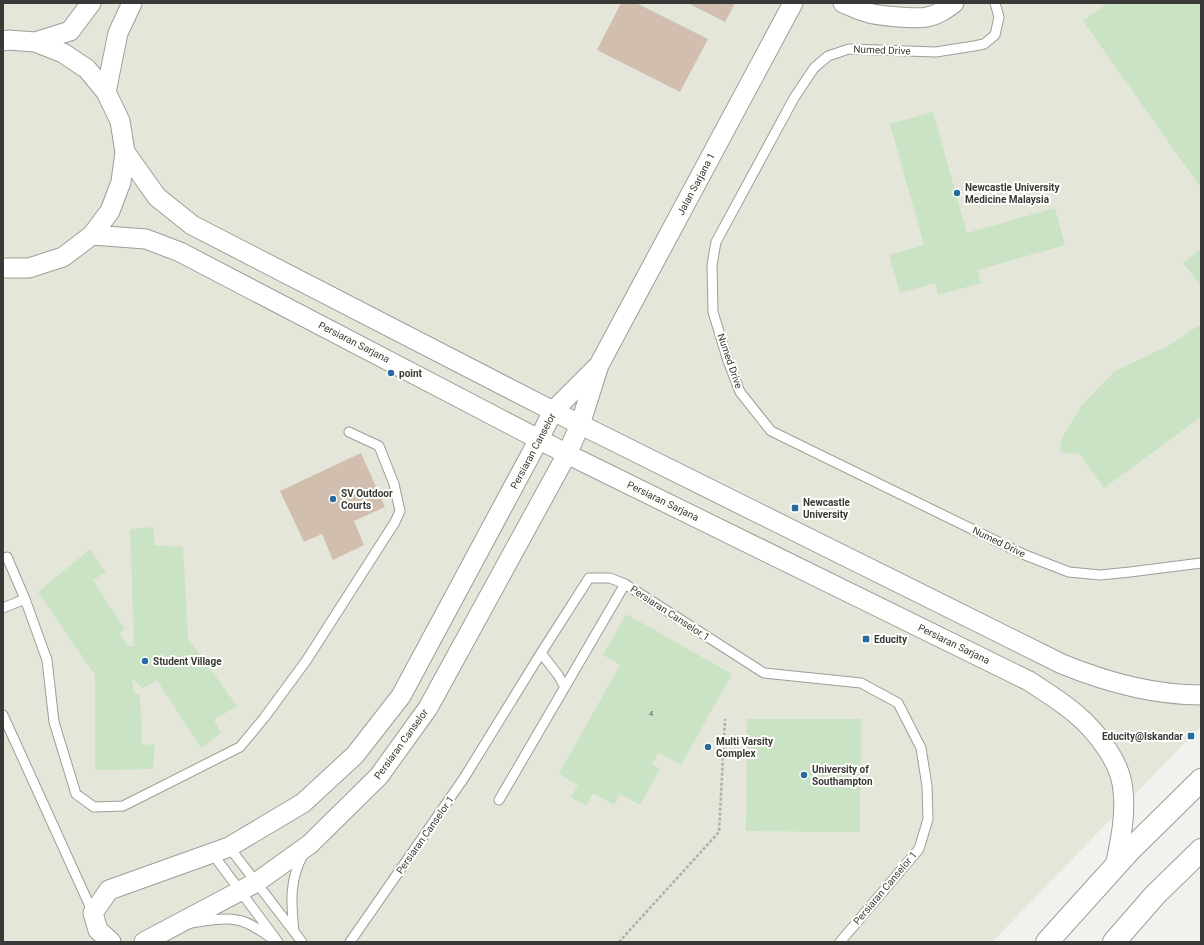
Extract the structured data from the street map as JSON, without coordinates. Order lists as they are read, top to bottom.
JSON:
{
  "streets": {
    "street": ["Jalan Sarjana 1", "Persiaran Sarjana", "Persiaran Canselor"],
    "lane": ["Numed Drive", "Persiaran Canselor 1"]
  },
  "crossings": [
    ["Jalan Sarjana 1", "Persiaran Canselor"],
    ["Persiaran Sarjana", "Persiaran Canselor"]
  ],
  "places": {
    "other": [
      "Newcastle University Medicine Malaysia",
      "point",
      "SV Outdoor Courts",
      "Student Village",
      "Multi Varsity Complex",
      "University of Southampton"
    ],
    "transit": ["Newcastle University", "Educity", "Educity@Iskandar"]
  },
  "house_numbers": ["4"]
}
